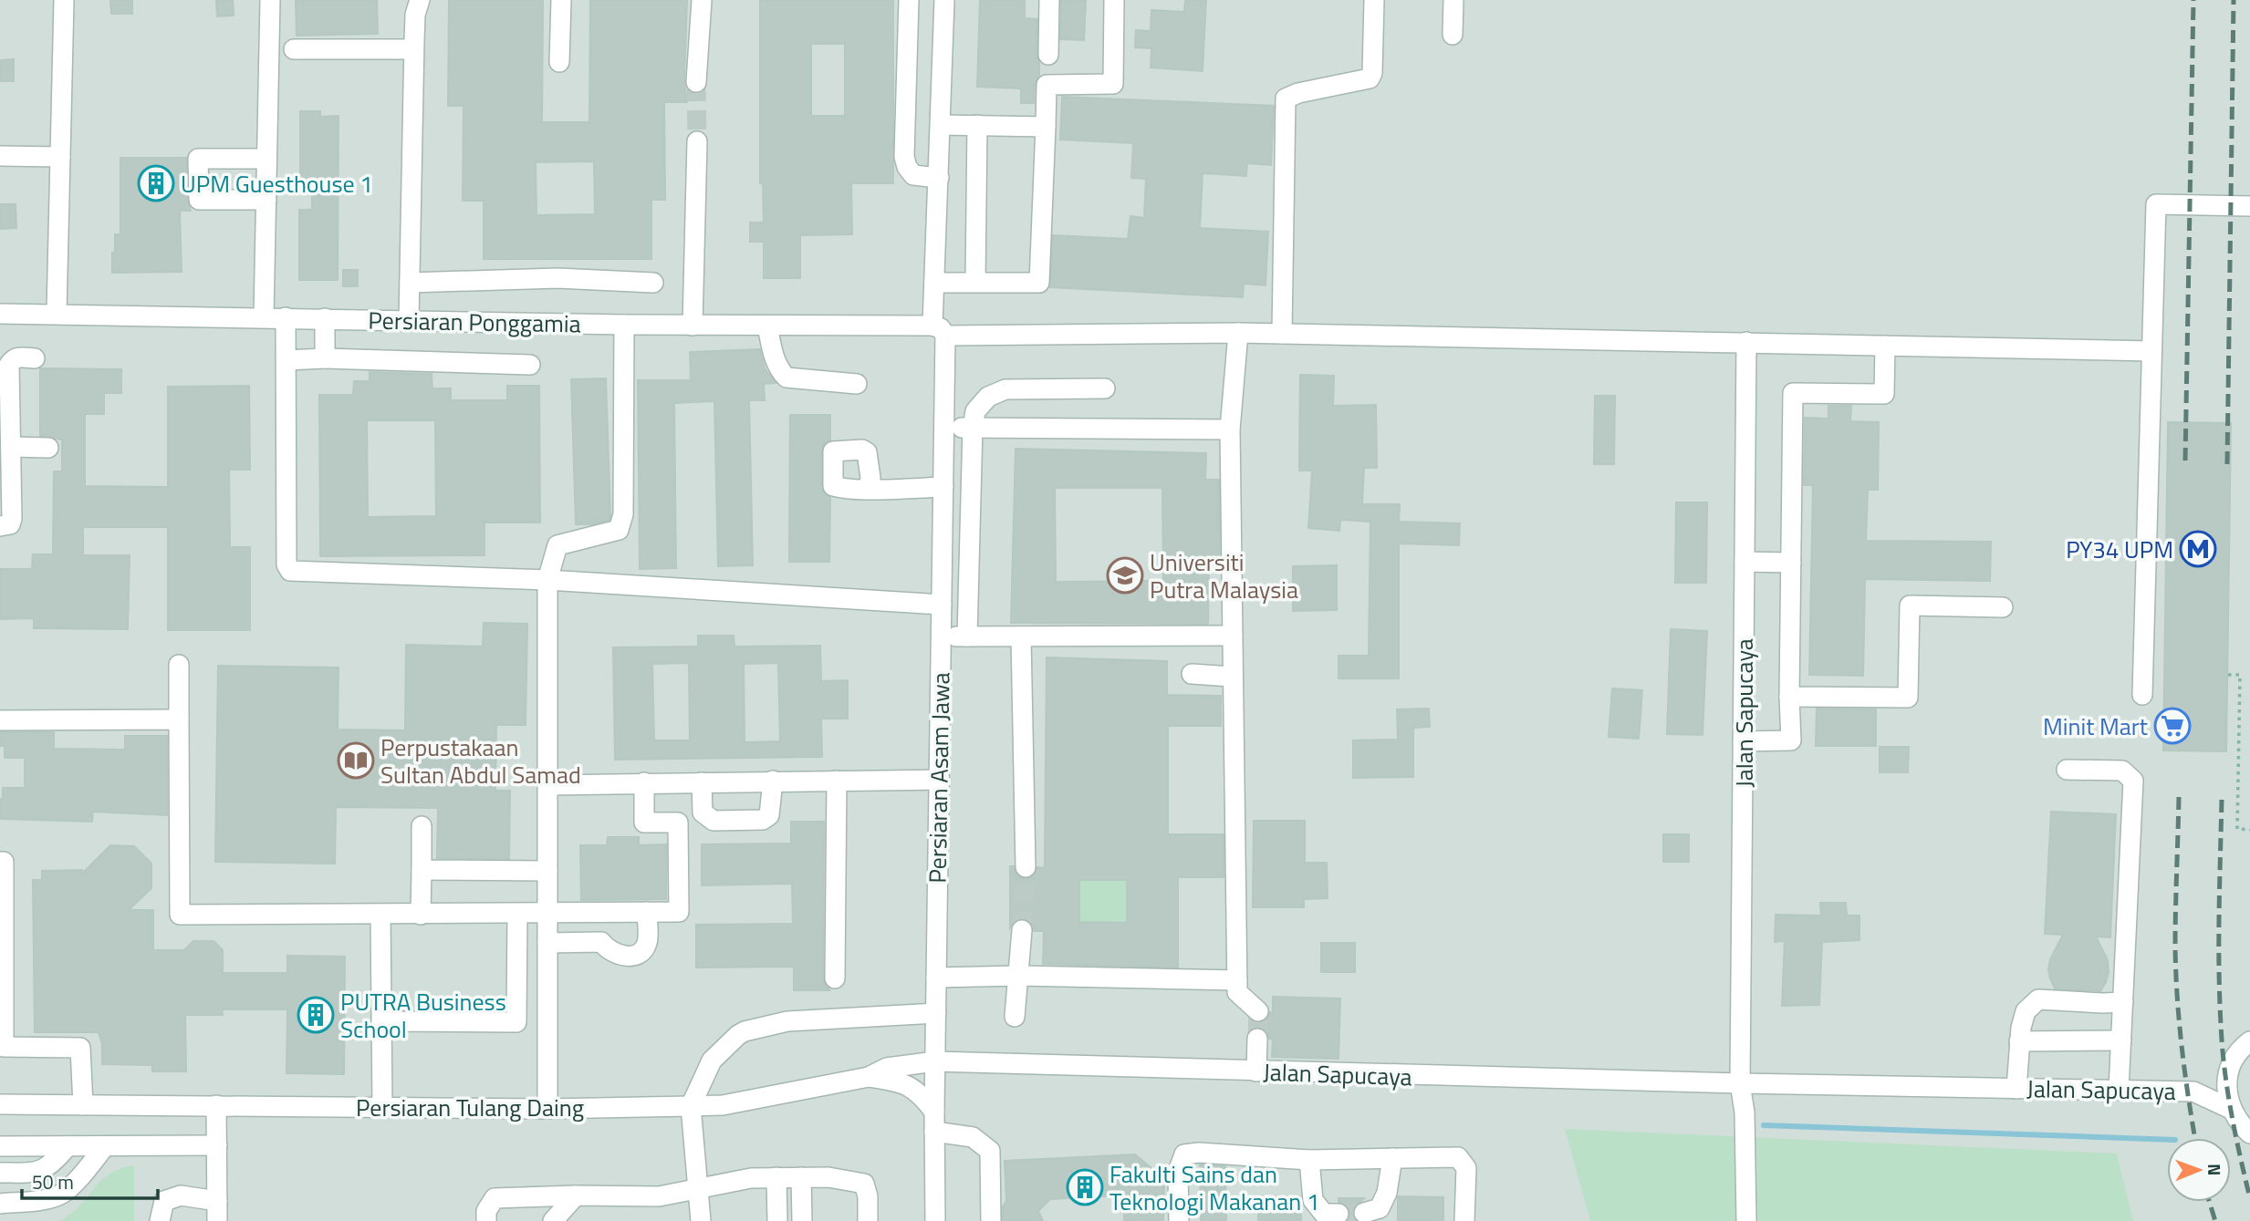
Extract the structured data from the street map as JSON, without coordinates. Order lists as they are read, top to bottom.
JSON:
{
  "streets": {
    "street": [
      "Persiaran Ponggamia",
      "Jalan Sapucaya",
      "Persiaran Asam Jawa",
      "Persiaran Tulang Daing"
    ]
  },
  "crossings": [
    ["Persiaran Ponggamia", "Jalan Sapucaya"],
    ["Persiaran Ponggamia", "Persiaran Asam Jawa"],
    ["Jalan Sapucaya", "Persiaran Asam Jawa"],
    ["Jalan Sapucaya", "Persiaran Tulang Daing"],
    ["Persiaran Asam Jawa", "Persiaran Tulang Daing"]
  ],
  "places": {
    "building": ["UPM Guesthouse 1", "PUTRA Business School", "Fakulti Sains dan Teknologi Makanan 1"],
    "metro station": ["PY34 UPM"],
    "school or university": ["Universiti Putra Malaysia"],
    "supermarket": ["Minit Mart"],
    "library": ["Perpustakaan Sultan Abdul Samad"]
  },
  "scale_bar": "50 m",
  "north": "right"
}
